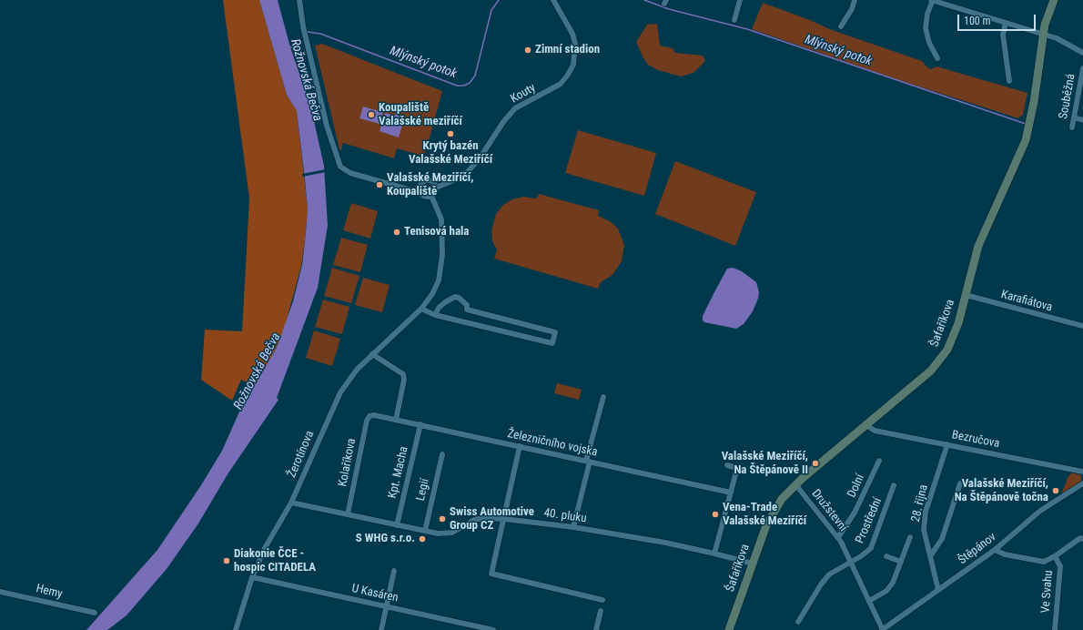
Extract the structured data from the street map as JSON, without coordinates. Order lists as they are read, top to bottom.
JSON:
{
  "streets": {
    "street": [
      "Kouty",
      "Souběžná",
      "Karafiátova",
      "Šafaříkova",
      "Bezručova",
      "Železničního vojska",
      "Žerotínova",
      "Kolaříkova",
      "Kpt. Macha",
      "Dolní",
      "Legií",
      "28. října",
      "Družstevní",
      "40. pluku",
      "Prostřední",
      "Štěpánov",
      "Hemy",
      "Ve Svahu",
      "U Kasáren"
    ]
  },
  "crossings": [
    ["Kouty", "Žerotínova"],
    ["Karafiátova", "Šafaříkova"],
    ["Šafaříkova", "Bezručova"],
    ["Šafaříkova", "Družstevní"],
    ["Šafaříkova", "40. pluku"],
    ["Bezručova", "28. října"],
    ["Železničního vojska", "Kolaříkova"],
    ["Železničního vojska", "Kpt. Macha"],
    ["Žerotínova", "40. pluku"],
    ["Žerotínova", "U Kasáren"],
    ["Kolaříkova", "40. pluku"],
    ["Kpt. Macha", "40. pluku"],
    ["Dolní", "Družstevní"],
    ["Legií", "40. pluku"],
    ["28. října", "Štěpánov"],
    ["Družstevní", "Prostřední"],
    ["Družstevní", "Štěpánov"]
  ],
  "water": ["Mlýnský potok", "Rožnovská Bečva"],
  "places": [
    "Zimní stadion",
    "Koupaliště Valašské meziříčí",
    "Krytý bazén Valašské Meziříčí",
    "Valašské Meziříčí, Koupaliště",
    "Tenisová hala",
    "Valašské Meziříčí, Na Štěpánově II",
    "Valašské Meziříčí, Na Štěpánově točna",
    "Vena-Trade Valašské Meziříčí",
    "Swiss Automotive Group CZ",
    "S WHG s.r.o.",
    "Diakonie ČCE - hospic CITADELA"
  ],
  "scale_bar": "100 m"
}
